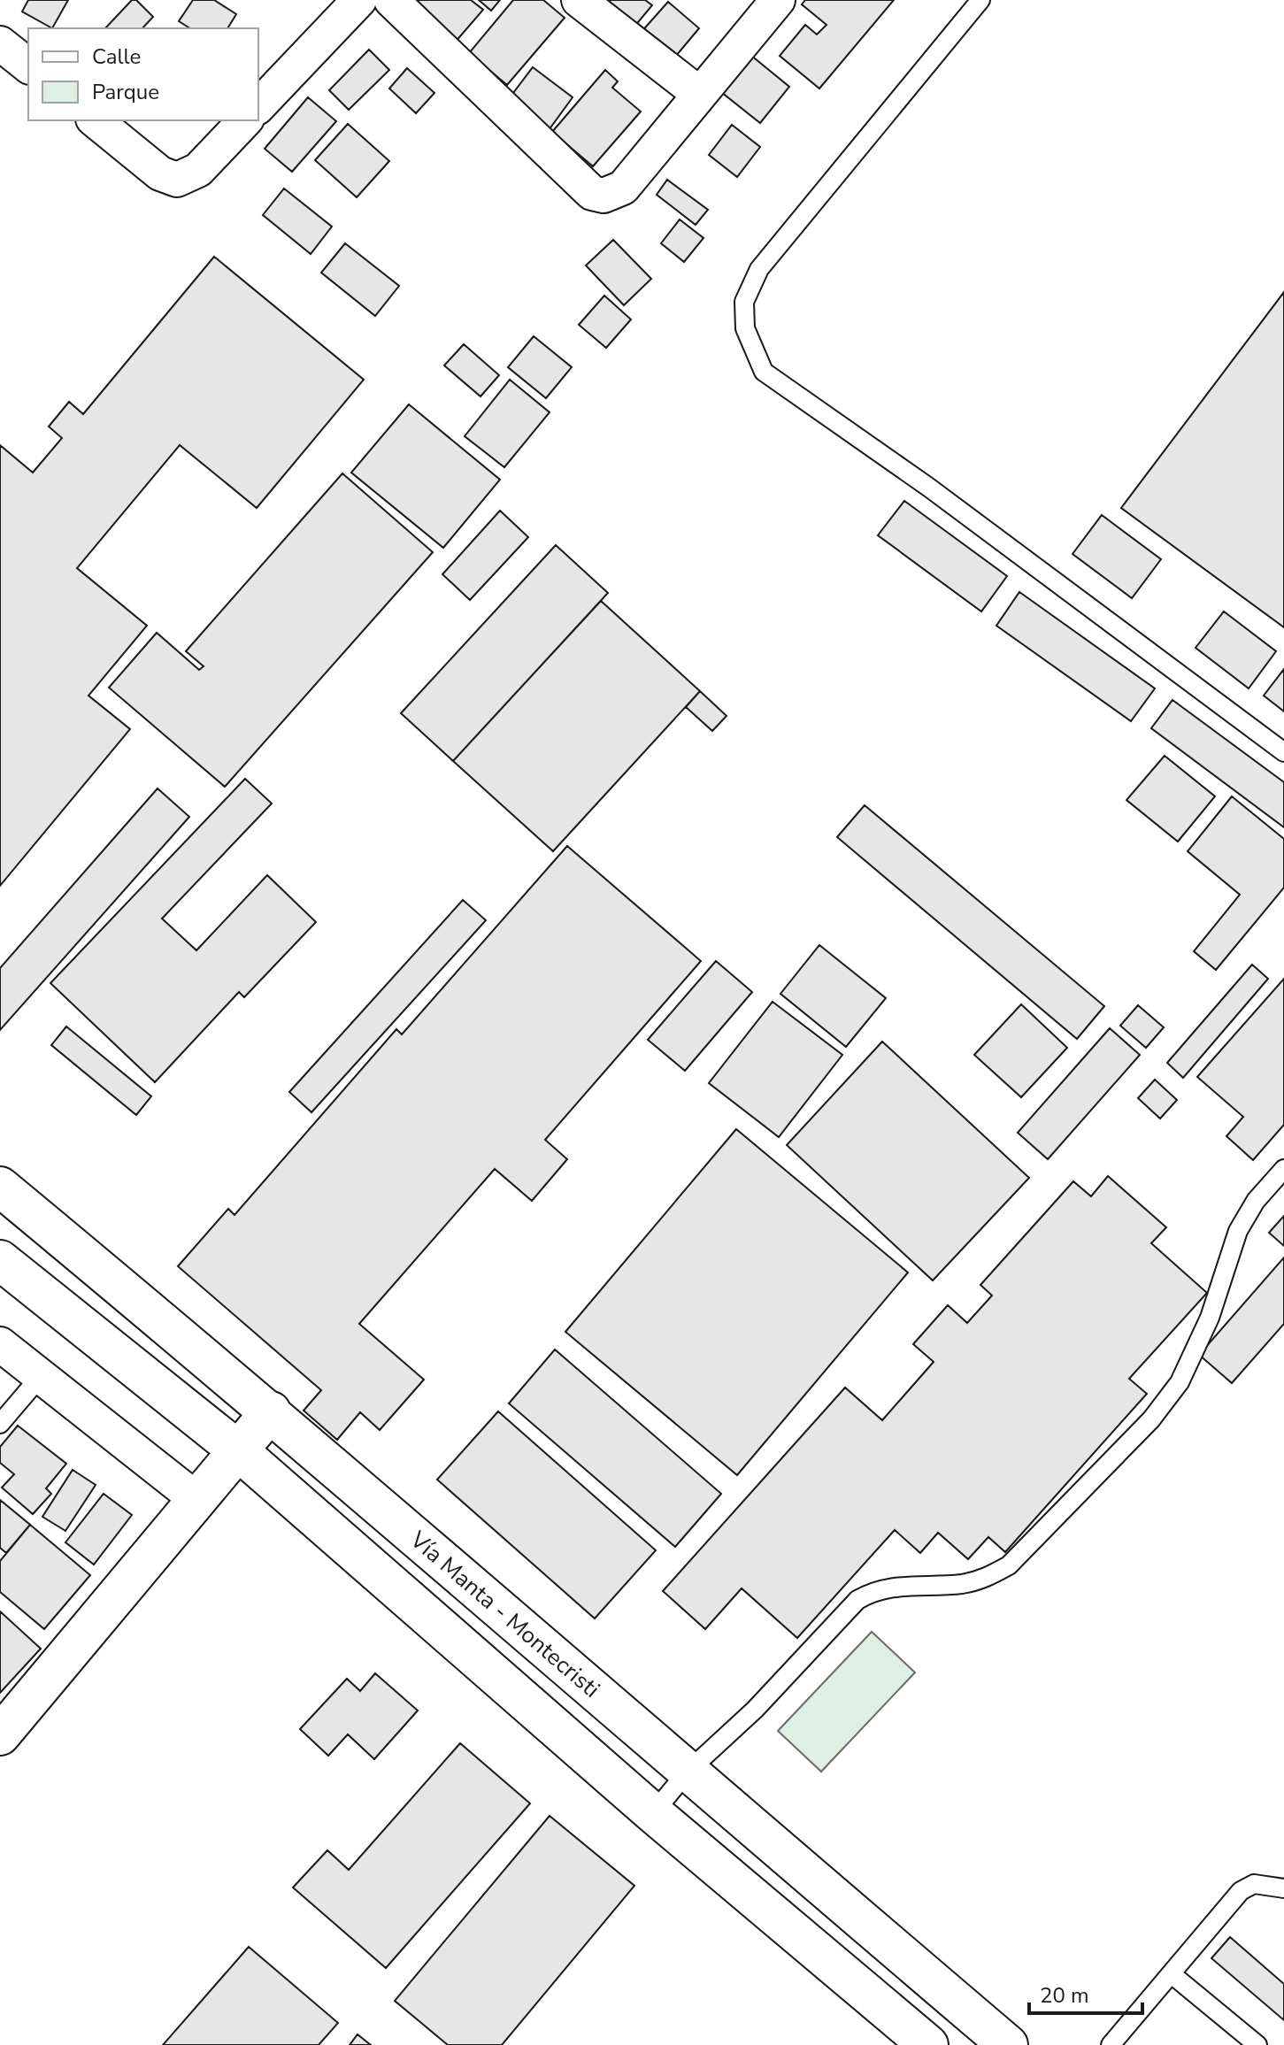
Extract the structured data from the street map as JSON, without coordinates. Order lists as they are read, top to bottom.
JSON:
{
  "streets": {
    "main road": ["Vía Manta - Montecristi"]
  },
  "legend": ["Calle", "Parque"],
  "scale_bar": "20 m"
}
